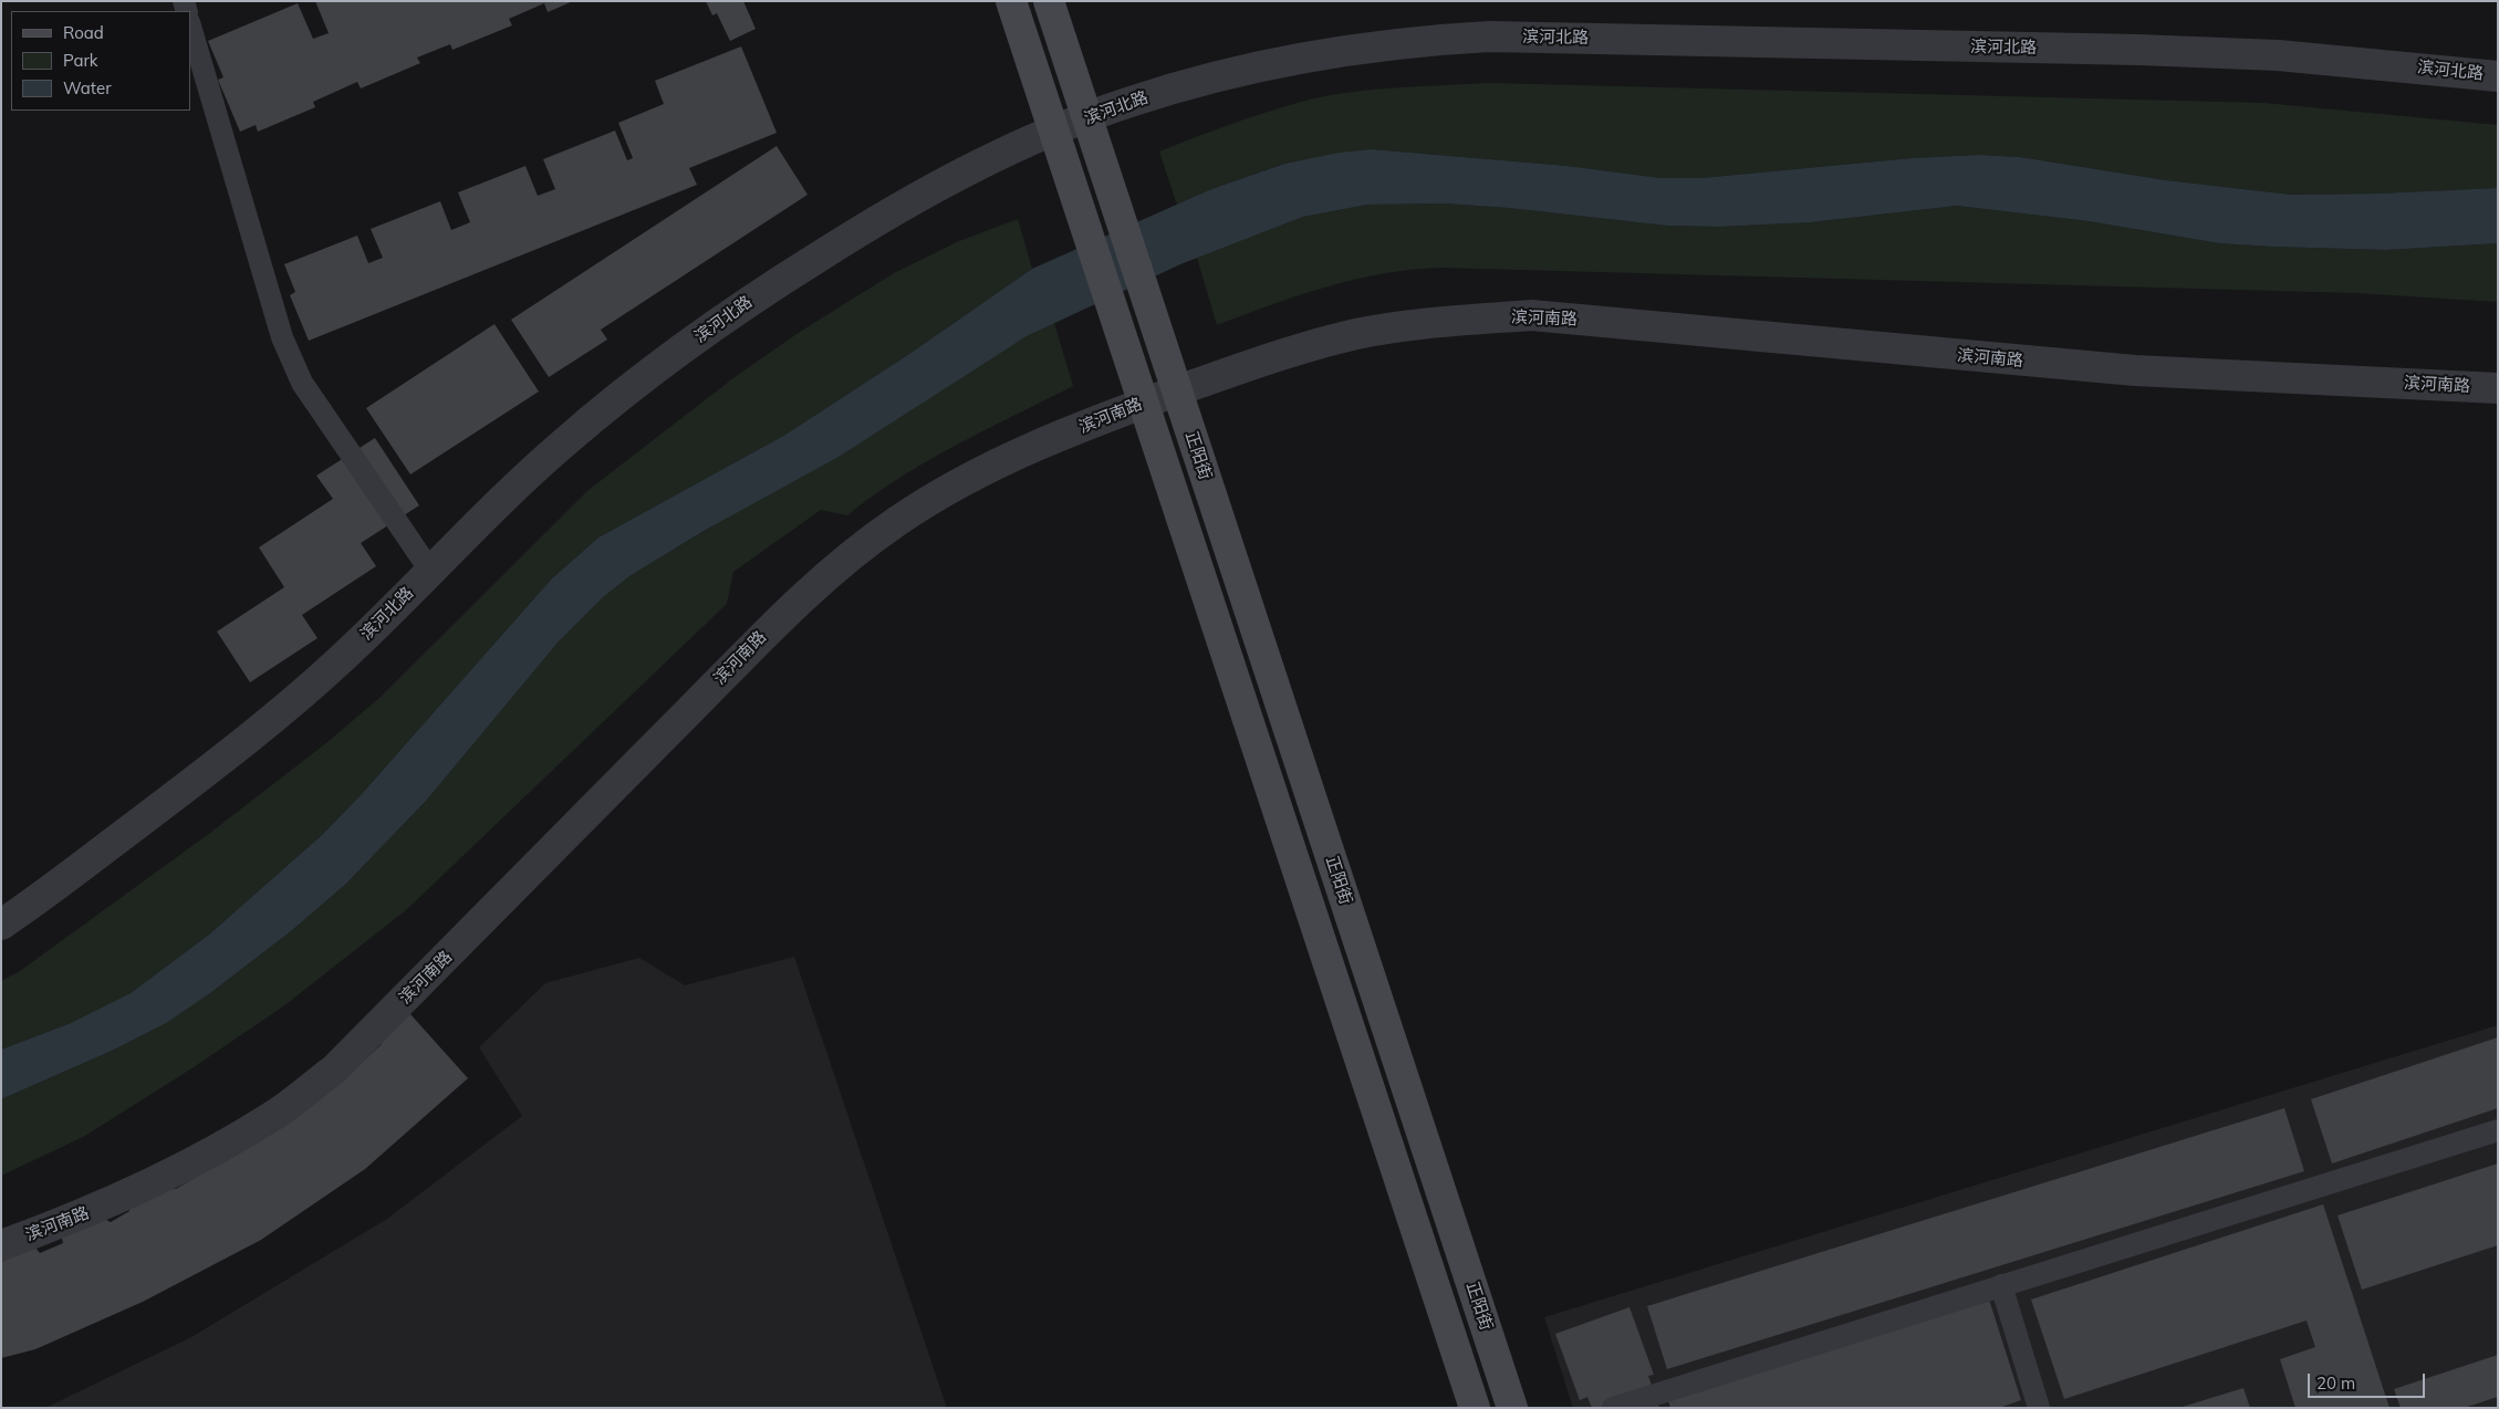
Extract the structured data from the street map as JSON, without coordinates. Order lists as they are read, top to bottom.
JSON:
{
  "streets": {
    "main road": ["正阳街"],
    "street": ["滨河北路", "滨河南路"]
  },
  "crossings": [
    ["滨河北路", "正阳街"],
    ["滨河南路", "正阳街"]
  ],
  "legend": ["Road", "Park", "Water"],
  "scale_bar": "20 m"
}
